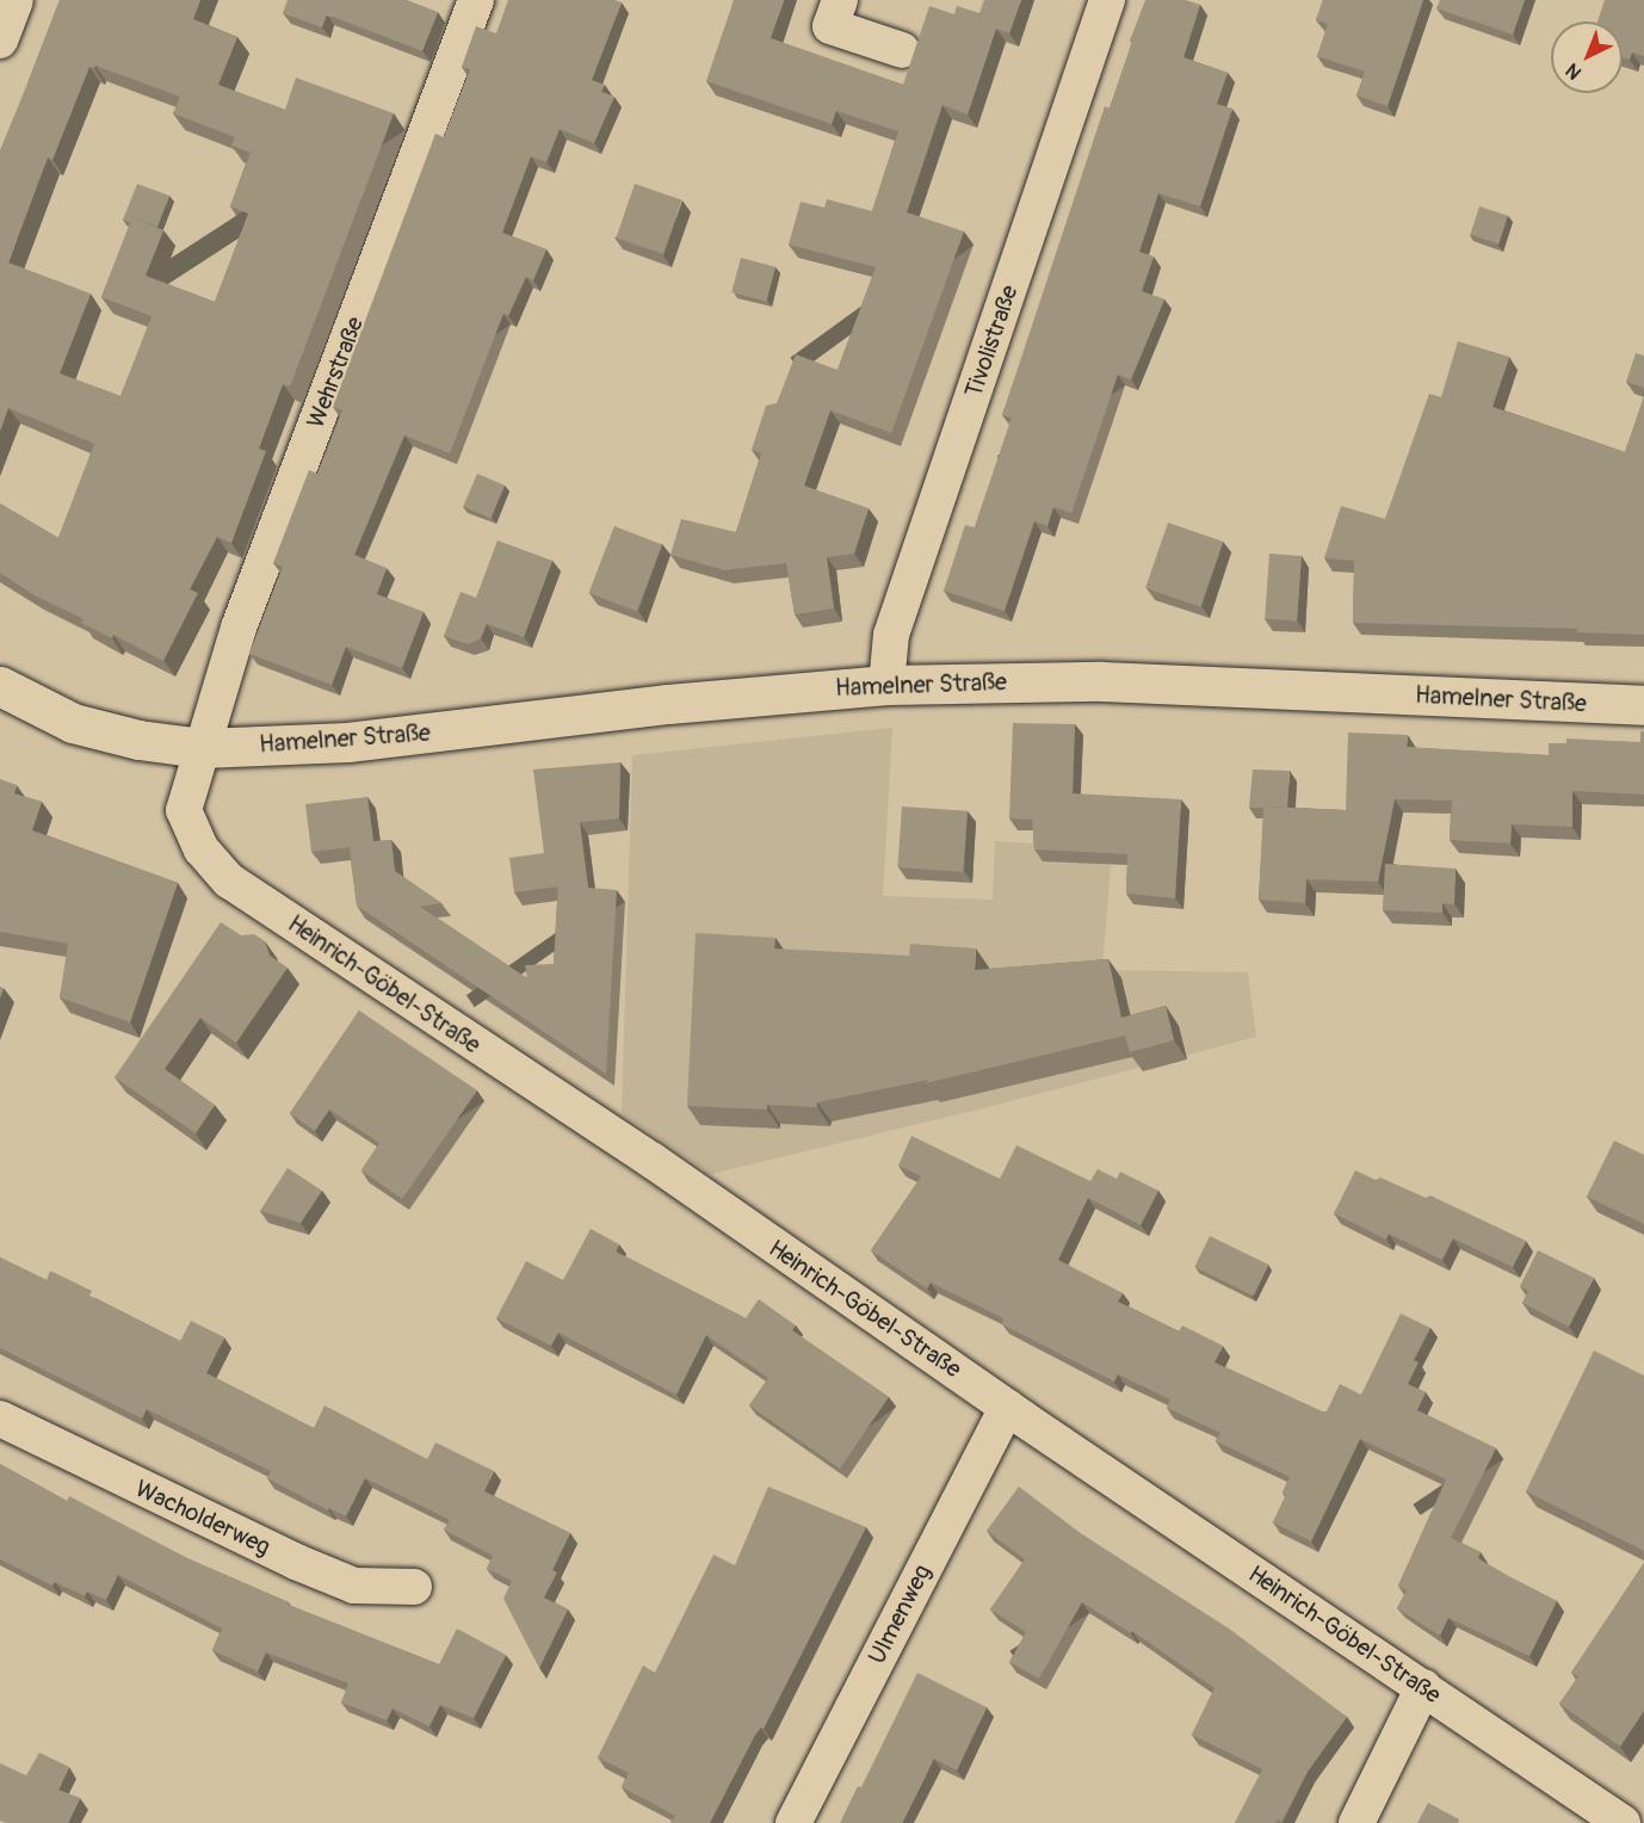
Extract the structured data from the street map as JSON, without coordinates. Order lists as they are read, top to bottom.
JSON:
{
  "streets": {
    "street": [
      "Tivolistraße",
      "Wehrstraße",
      "Hamelner Straße",
      "Heinrich-Göbel-Straße",
      "Wacholderweg",
      "Ulmenweg"
    ]
  },
  "crossings": [
    ["Tivolistraße", "Hamelner Straße"],
    ["Wehrstraße", "Hamelner Straße"],
    ["Wehrstraße", "Heinrich-Göbel-Straße"],
    ["Hamelner Straße", "Heinrich-Göbel-Straße"],
    ["Heinrich-Göbel-Straße", "Ulmenweg"]
  ],
  "north": "bottom left"
}
